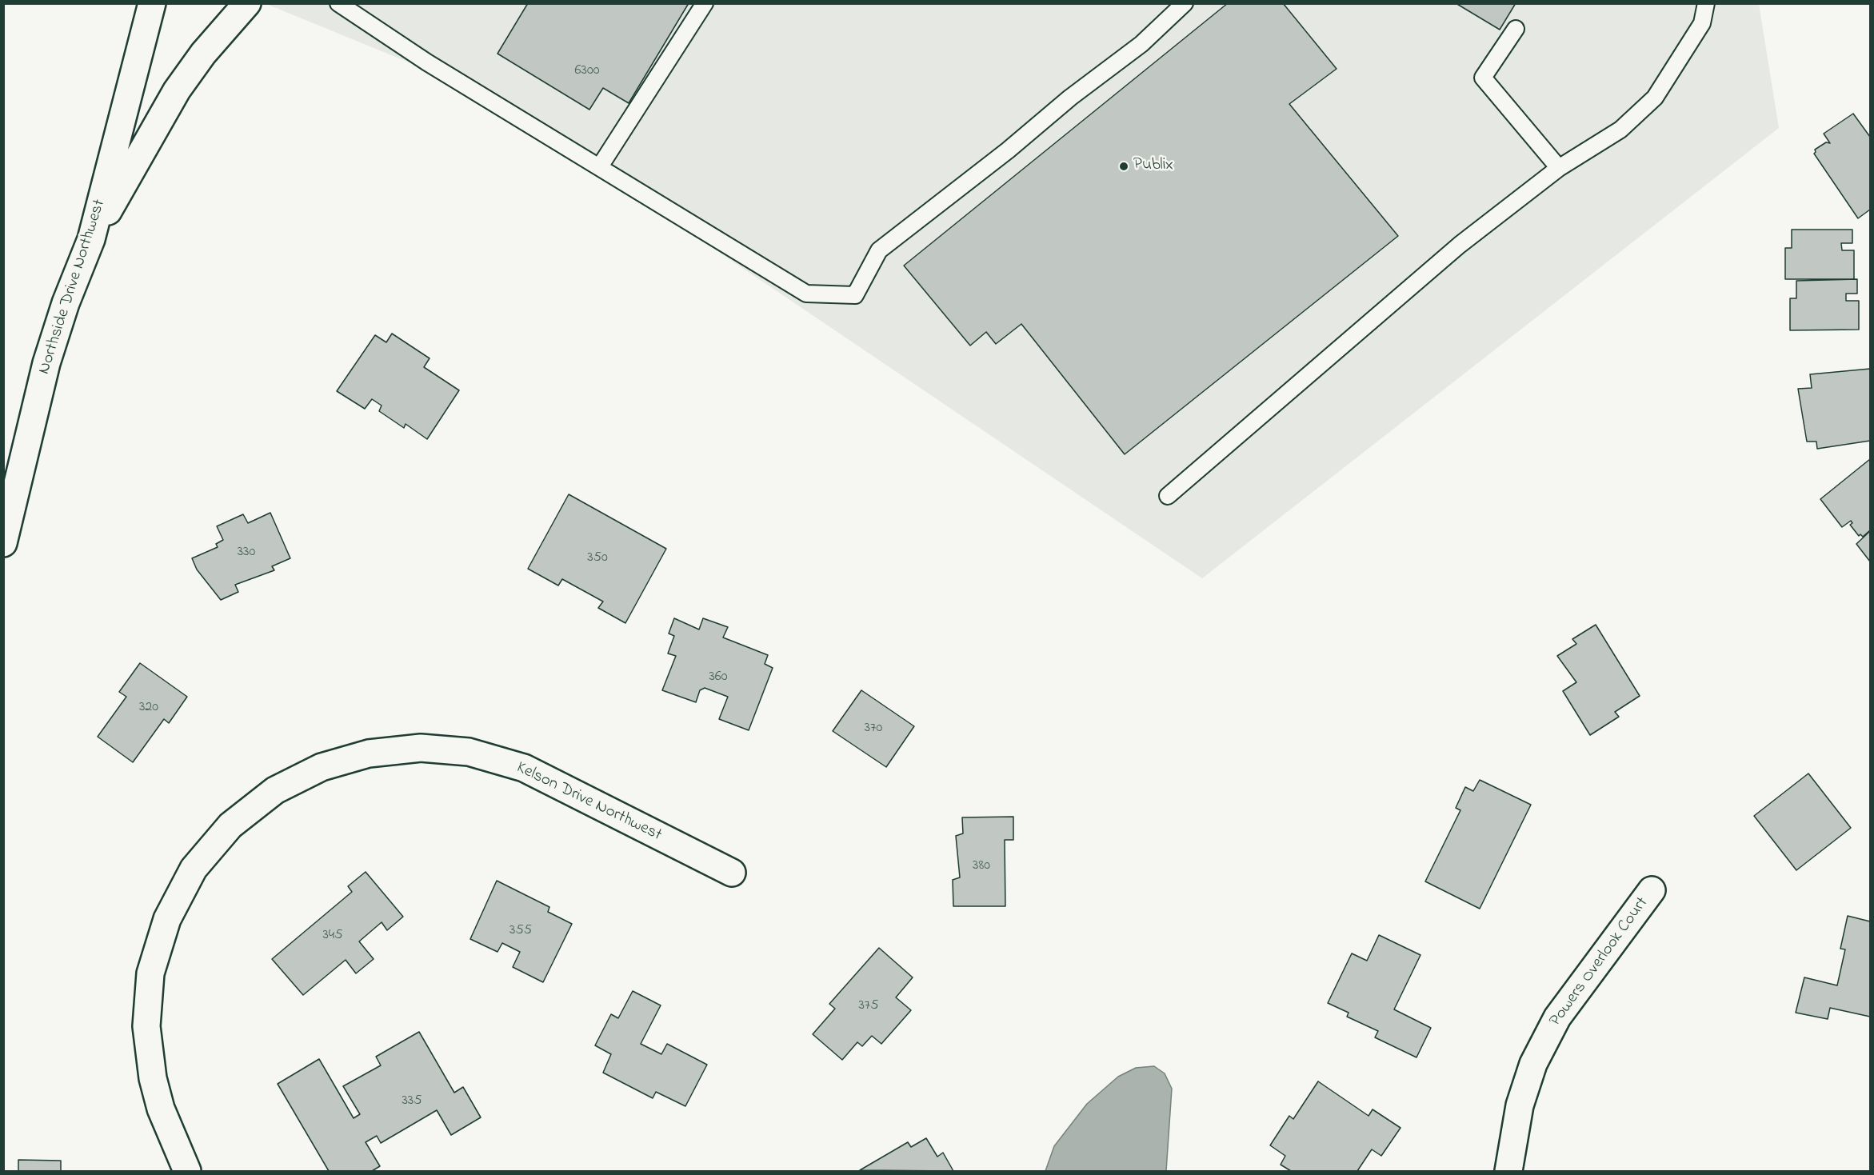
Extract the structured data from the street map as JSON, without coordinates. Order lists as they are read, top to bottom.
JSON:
{
  "streets": {
    "street": ["Northside Drive Northwest", "Kelson Drive Northwest", "Powers Overlook Court"]
  },
  "places": ["Publix"],
  "house_numbers": [
    "6300",
    "330",
    "350",
    "360",
    "320",
    "370",
    "380",
    "355",
    "345",
    "375",
    "335"
  ]
}
